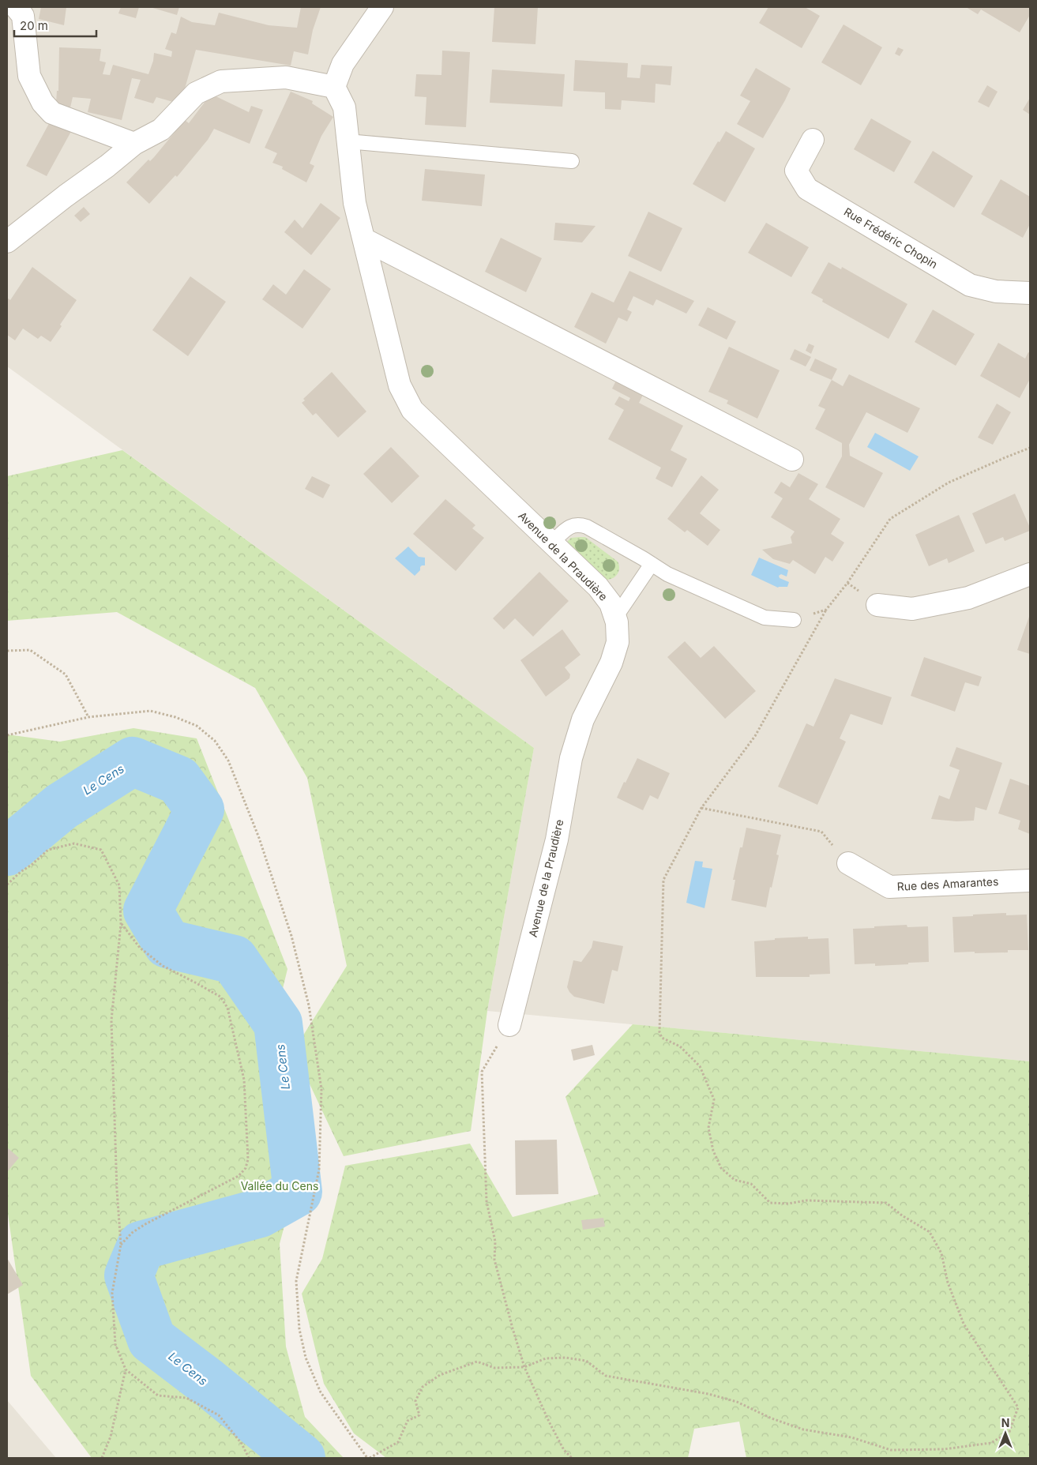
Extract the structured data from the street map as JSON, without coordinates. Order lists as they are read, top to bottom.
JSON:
{
  "streets": {
    "street": ["Rue Frédéric Chopin", "Avenue de la Praudière", "Rue des Amarantes"]
  },
  "water": ["Le Cens"],
  "parks": ["Vallée du Cens"],
  "scale_bar": "20 m",
  "north": "top"
}
